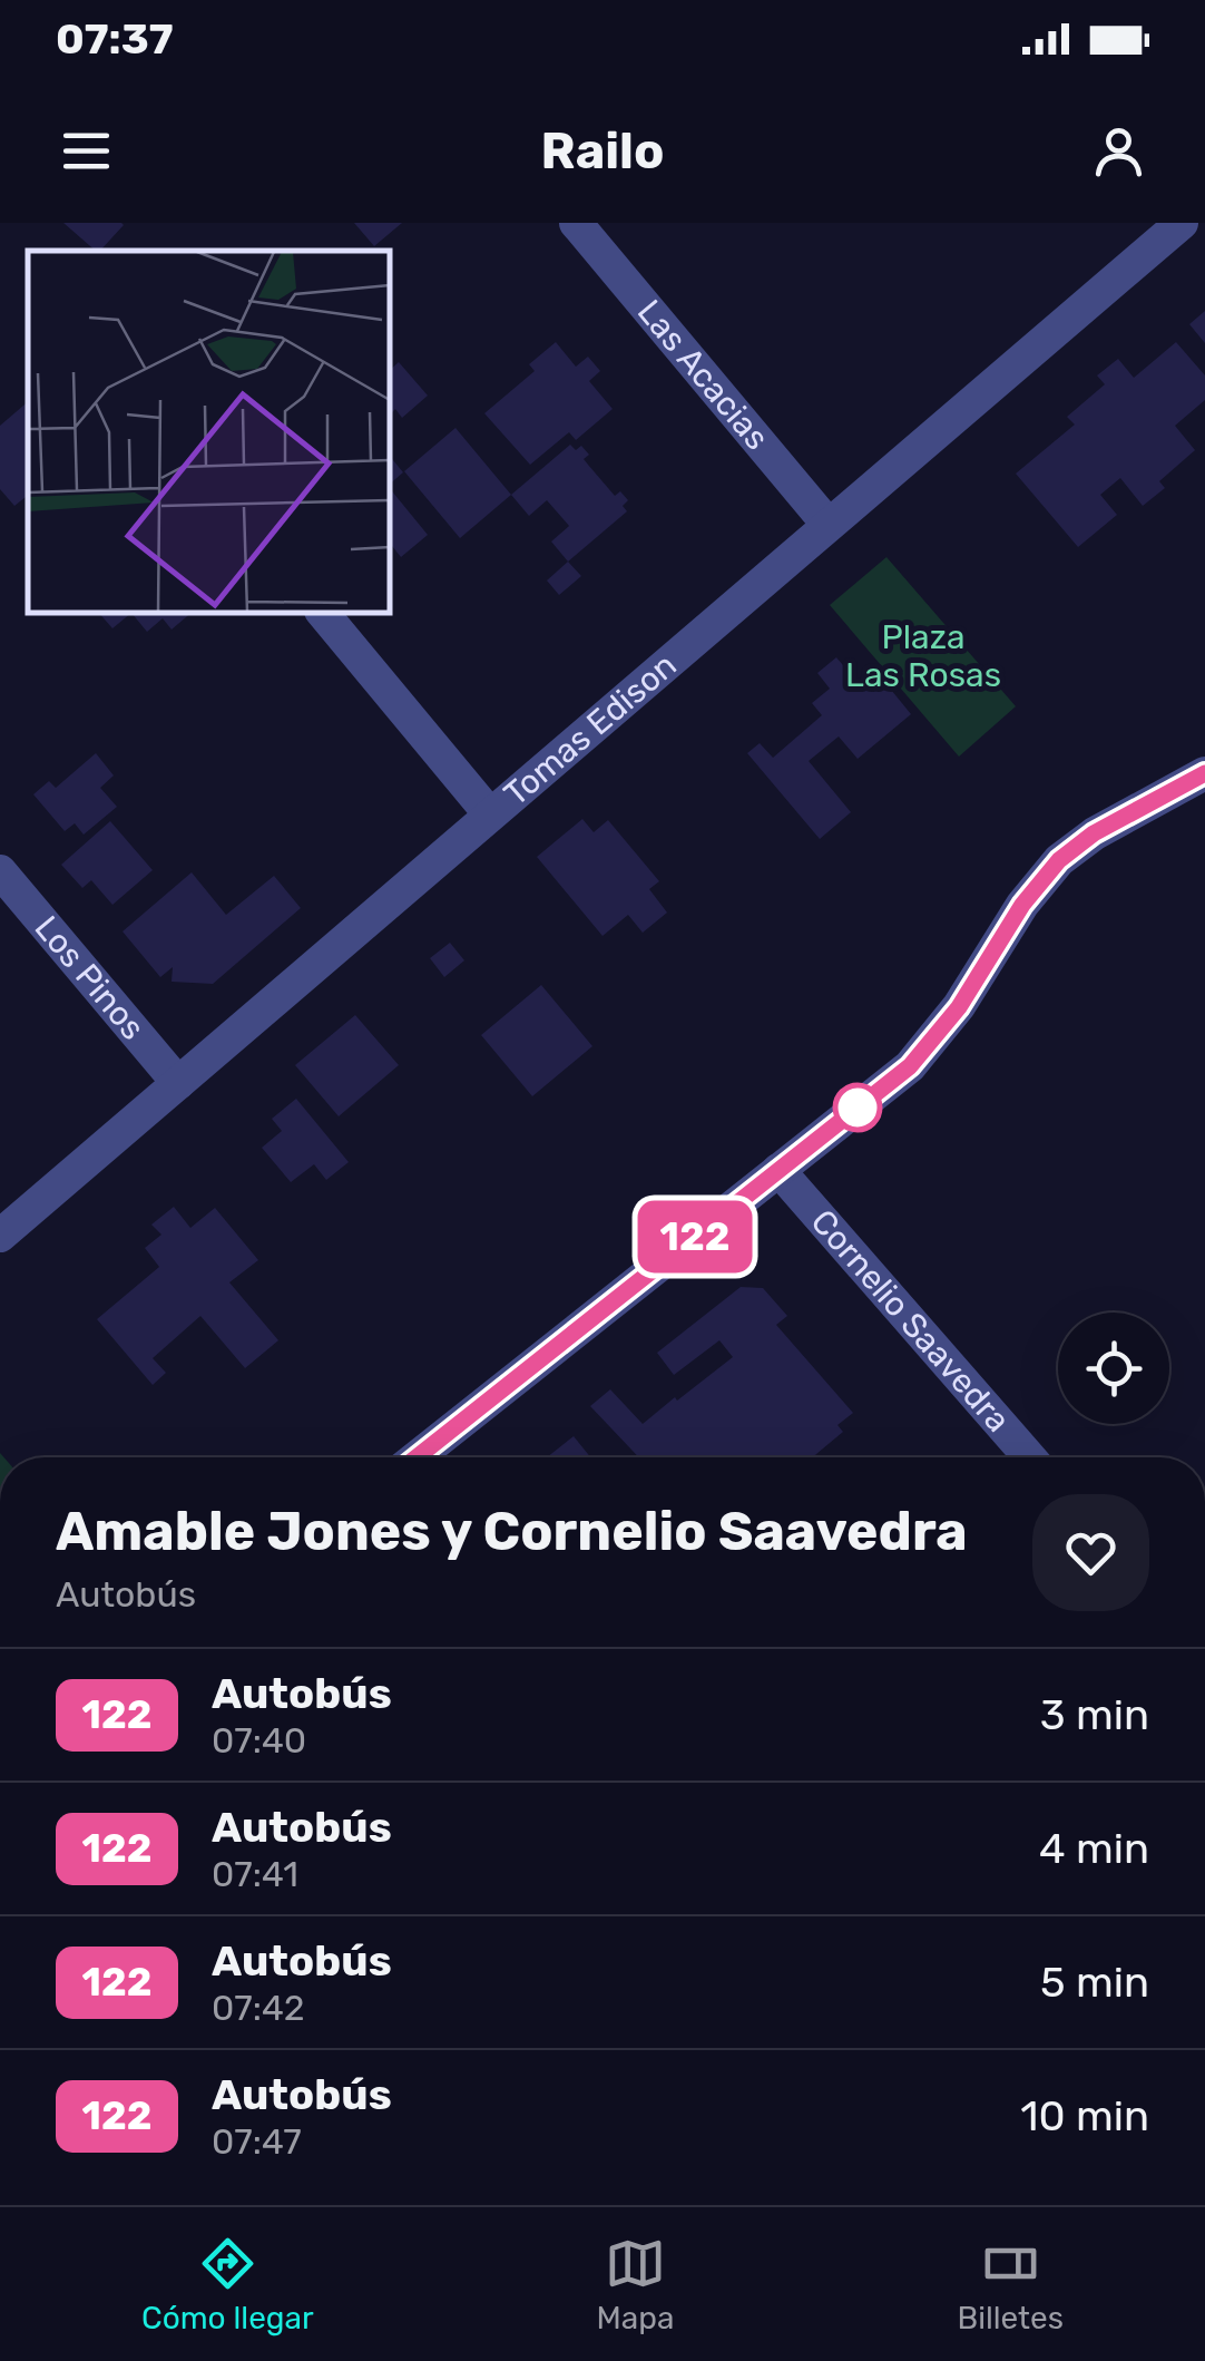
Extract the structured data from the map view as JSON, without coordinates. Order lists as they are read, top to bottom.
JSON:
{
  "streets": {
    "street": [
      "Las Acacias",
      "Tomas Edison",
      "Los Pinos",
      "Cornelio Saavedra"
    ]
  },
  "crossings": [
    ["Las Acacias", "Tomas Edison"],
    ["Tomas Edison", "Los Pinos"]
  ],
  "parks": ["Plaza Las Rosas"],
  "lines": ["bus line 122"],
  "page": {
    "status": "07:37",
    "header": "Railo",
    "on_map": "122",
    "heading": ["Amable Jones y Cornelio Saavedra", "Autobús"],
    "list": [
      {
        "mark": "122",
        "name": "Autobús",
        "note": "07:40",
        "value": "3 min"
      },
      {
        "mark": "122",
        "name": "Autobús",
        "note": "07:41",
        "value": "4 min"
      },
      {
        "mark": "122",
        "name": "Autobús",
        "note": "07:42",
        "value": "5 min"
      },
      {
        "mark": "122",
        "name": "Autobús",
        "note": "07:47",
        "value": "10 min"
      }
    ],
    "tabs": ["Cómo llegar", "Mapa", "Billetes"]
  }
}
